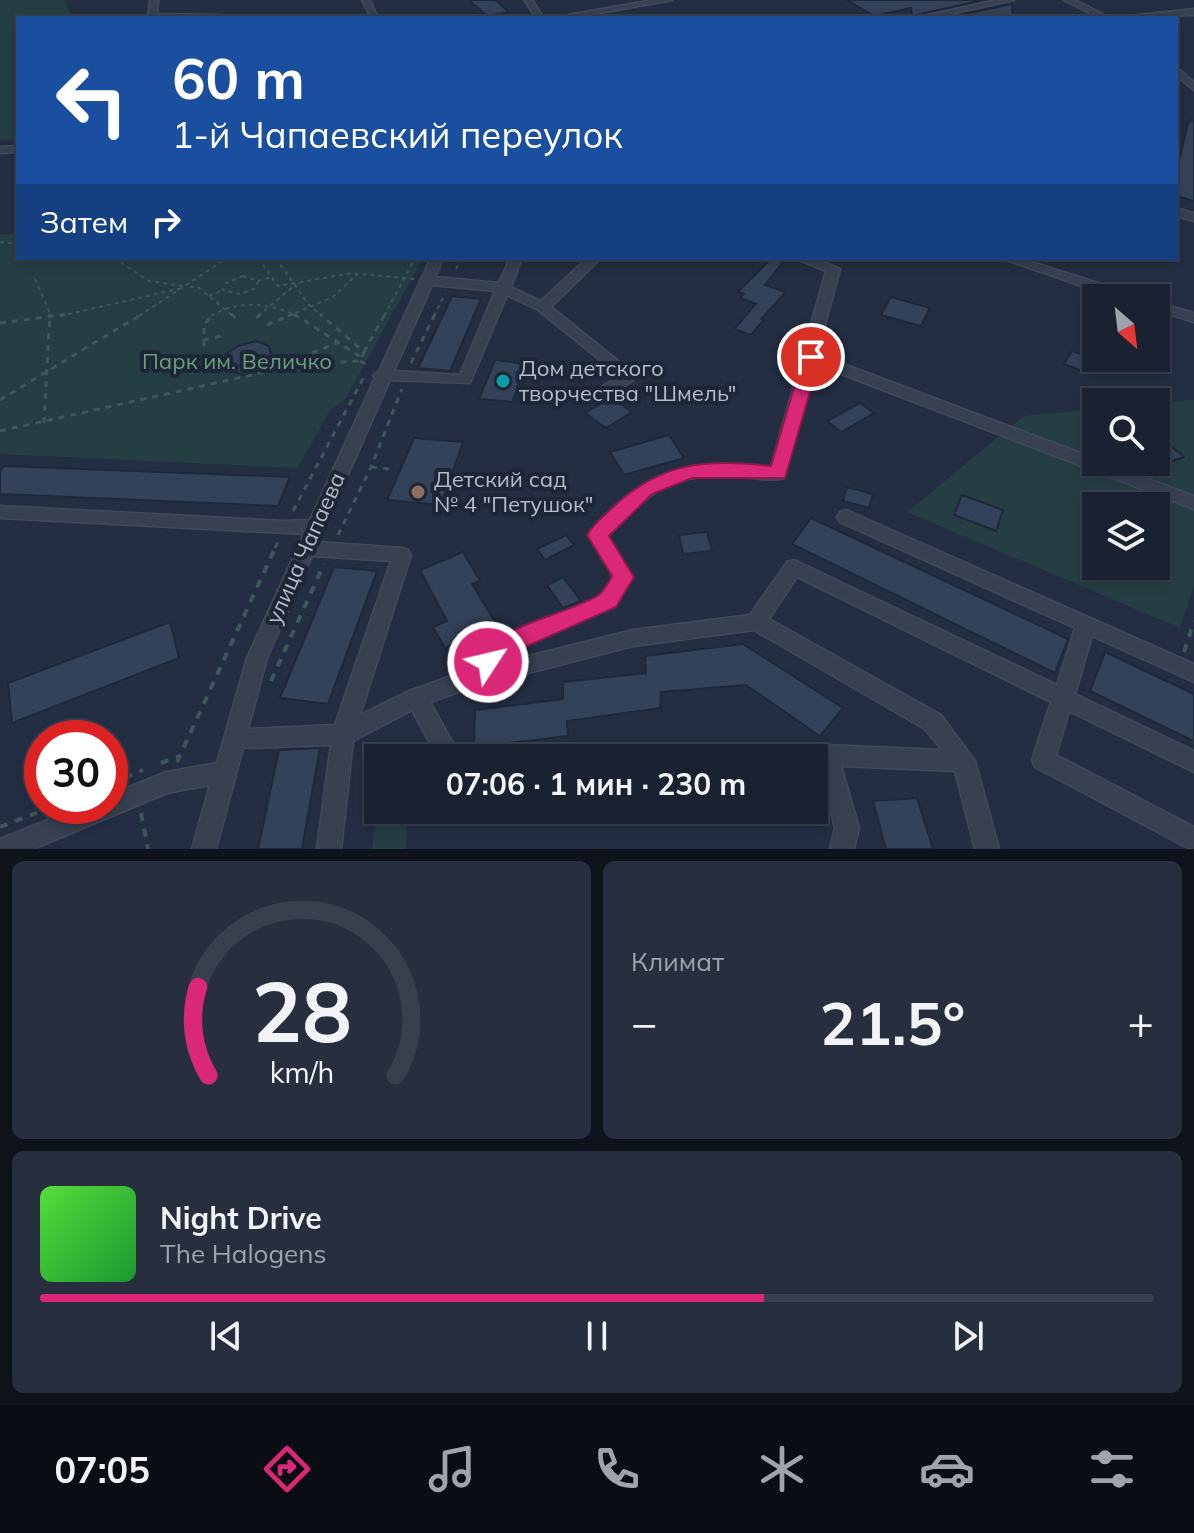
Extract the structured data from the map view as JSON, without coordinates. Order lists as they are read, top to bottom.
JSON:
{
  "streets": {
    "street": ["улица Чапаева"]
  },
  "parks": ["Парк им. Величко"],
  "places": ["Дом детского творчества \"Шмель\"", "Детский сад № 4 \"Петушок\""],
  "north": "bottom right",
  "page": {
    "turn": ["60 m", "1-й Чапаевский переулок"],
    "then": "Затем",
    "limit": "30",
    "trip": "07:06 · 1 мин · 230 m",
    "tile": "Климат",
    "heat": ["−", "21.5°", "+"],
    "song": ["Night Drive", "The Halogens"],
    "tabs": "07:05",
    "gauge": ["28", "km/h"]
  }
}
